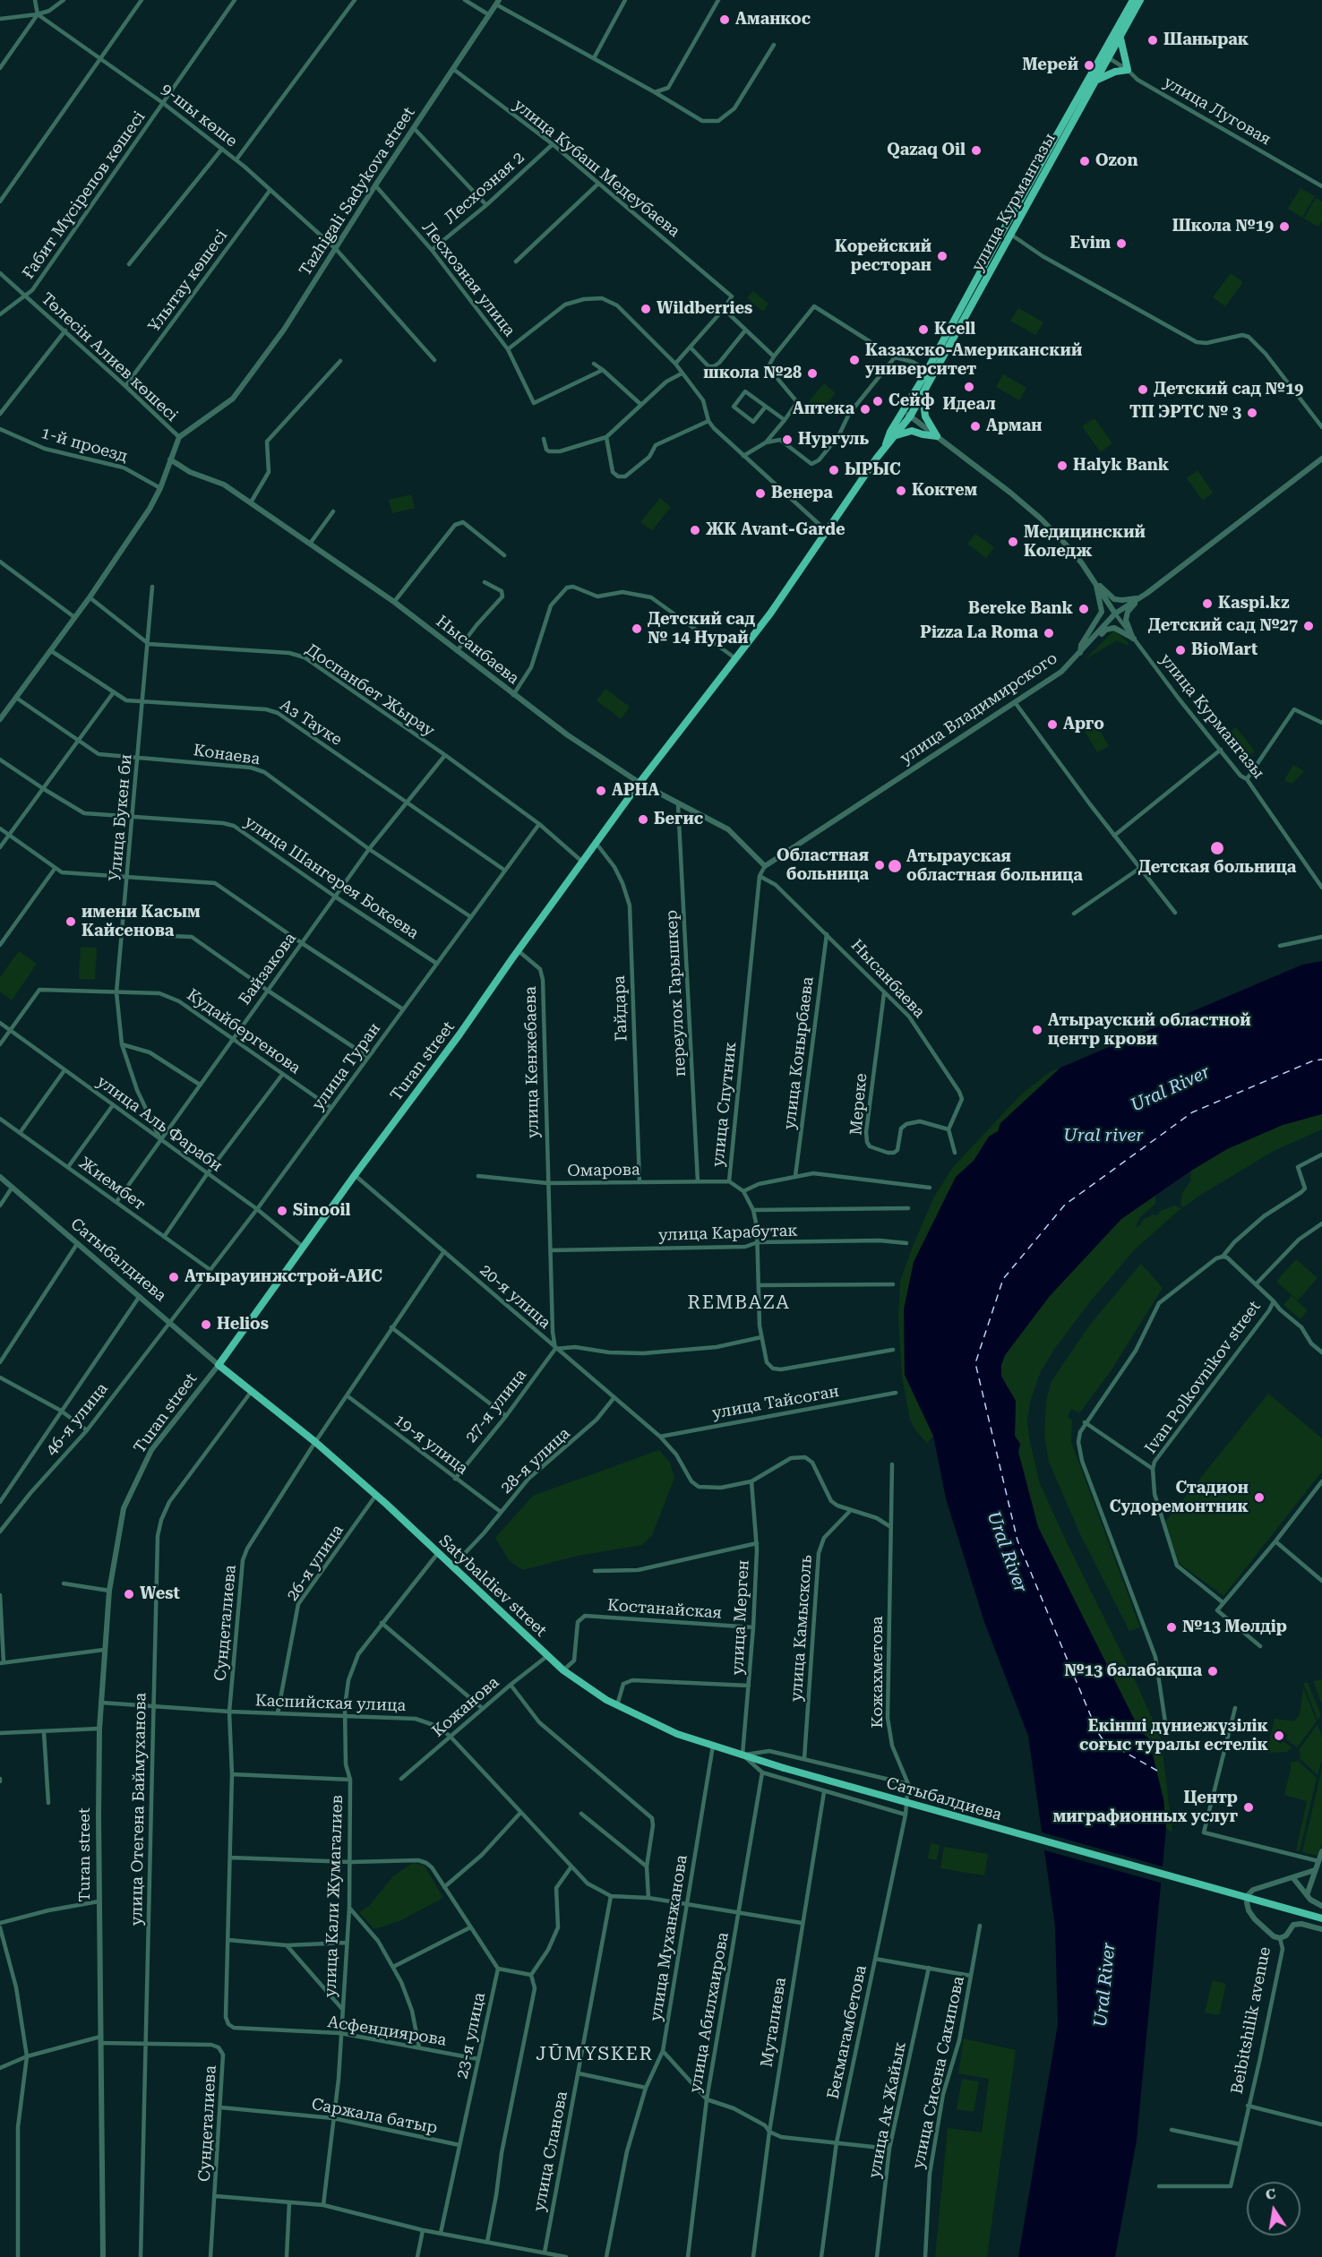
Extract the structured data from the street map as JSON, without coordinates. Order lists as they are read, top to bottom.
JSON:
{
  "streets": {
    "main road": [
      "улица Курмангазы",
      "Turan street",
      "Сатыбалдиева",
      "Satybaldiev street"
    ],
    "street": [
      "улица Луговая",
      "9-шы көше",
      "улица Кубаш Медеубаева",
      "Лесхозная 2",
      "Tazhigali Sadykova street",
      "Ғабит Мүсірепов көшесi",
      "Лесхозная улица",
      "Ұлытау көшесi",
      "Төлесін Алиев көшесі",
      "1-й проезд",
      "Нысанбаева",
      "Доспанбет Жырау",
      "улица Владимирского",
      "Аз Тауке",
      "Конаева",
      "Улица Букен би",
      "улица Шангерея Бокеева",
      "Байзакова",
      "переулок Гарышкер",
      "Гайдара",
      "Кудайбергенова",
      "улица Конырбаева",
      "улица Кенжебаева",
      "улица Туран",
      "улица Спутник",
      "Мереке",
      "улица Аль Фараби",
      "Омарова",
      "Жиембет",
      "улица Карабутак",
      "20-я улица",
      "Ivan Polkovnikov street",
      "улица Тайсоган",
      "27-я улица",
      "46-я улица",
      "19-я улица",
      "28-я улица",
      "26-я улица",
      "Костанайская",
      "улица Мерген",
      "Сундеталиева",
      "улица Камысколь",
      "Кожахметова",
      "Каспийская улица",
      "Кожанова",
      "улица Отегена Баймуханова",
      "улица Кали Жумагалиев",
      "улица Муханжанова",
      "улица Абилхаирова",
      "Beibitshilik avenue",
      "Муталиева",
      "Асфендиярова",
      "Бекмагамбетова",
      "23-я улица",
      "улица Сисена Сакипова",
      "улица Ак Жайык",
      "Саржала батыр",
      "улица Сланова"
    ]
  },
  "crossings": [
    ["улица Луговая", "улица Курмангазы"],
    ["9-шы көше", "Tazhigali Sadykova street"],
    ["9-шы көше", "Ғабит Мүсірепов көшесi"],
    ["9-шы көше", "Ұлытау көшесi"],
    ["улица Кубаш Медеубаева", "Лесхозная 2"],
    ["улица Кубаш Медеубаева", "Tazhigali Sadykova street"],
    ["Лесхозная 2", "Лесхозная улица"],
    ["Tazhigali Sadykova street", "Лесхозная улица"],
    ["Tazhigali Sadykova street", "Төлесін Алиев көшесі"],
    ["Ғабит Мүсірепов көшесi", "Төлесін Алиев көшесі"],
    ["улица Курмангазы", "Лесхозная улица"],
    ["улица Курмангазы", "Нысанбаева"],
    ["улица Курмангазы", "улица Владимирского"],
    ["улица Курмангазы", "Turan street"],
    ["Ұлытау көшесi", "Төлесін Алиев көшесі"],
    ["Нысанбаева", "улица Владимирского"],
    ["Нысанбаева", "переулок Гарышкер"],
    ["Нысанбаева", "улица Конырбаева"],
    ["Нысанбаева", "Turan street"],
    ["Нысанбаева", "улица Спутник"],
    ["Нысанбаева", "Мереке"],
    ["Доспанбет Жырау", "Улица Букен би"],
    ["Доспанбет Жырау", "Байзакова"],
    ["Доспанбет Жырау", "Turan street"],
    ["Доспанбет Жырау", "улица Туран"],
    ["улица Владимирского", "улица Спутник"],
    ["Аз Тауке", "Улица Букен би"],
    ["Аз Тауке", "Байзакова"],
    ["Аз Тауке", "улица Туран"],
    ["Конаева", "Улица Букен би"],
    ["Конаева", "Байзакова"],
    ["Конаева", "улица Туран"],
    ["Улица Букен би", "улица Шангерея Бокеева"],
    ["Улица Букен би", "Байзакова"],
    ["Улица Букен би", "Кудайбергенова"],
    ["Улица Букен би", "улица Аль Фараби"],
    ["улица Шангерея Бокеева", "Байзакова"],
    ["улица Шангерея Бокеева", "улица Туран"],
    ["Байзакова", "Кудайбергенова"],
    ["Байзакова", "улица Аль Фараби"],
    ["Байзакова", "Жиембет"],
    ["переулок Гарышкер", "Омарова"],
    ["Гайдара", "Turan street"],
    ["Гайдара", "Омарова"],
    ["Кудайбергенова", "улица Туран"],
    ["Кудайбергенова", "улица Аль Фараби"],
    ["Turan street", "улица Кенжебаева"],
    ["Turan street", "улица Аль Фараби"],
    ["Turan street", "Сатыбалдиева"],
    ["Turan street", "20-я улица"],
    ["Turan street", "Satybaldiev street"],
    ["Turan street", "Сундеталиева"],
    ["Turan street", "Каспийская улица"],
    ["улица Кенжебаева", "Омарова"],
    ["улица Кенжебаева", "улица Карабутак"],
    ["улица Кенжебаева", "20-я улица"],
    ["улица Кенжебаева", "27-я улица"],
    ["улица Туран", "улица Аль Фараби"],
    ["улица Туран", "Жиембет"],
    ["улица Туран", "Сатыбалдиева"],
    ["улица Туран", "46-я улица"],
    ["улица Спутник", "Омарова"],
    ["улица Спутник", "улица Карабутак"],
    ["улица Спутник", "улица Тайсоган"],
    ["Сатыбалдиева", "46-я улица"],
    ["Сатыбалдиева", "Satybaldiev street"],
    ["20-я улица", "улица Тайсоган"],
    ["20-я улица", "27-я улица"],
    ["20-я улица", "28-я улица"],
    ["20-я улица", "улица Мерген"],
    ["20-я улица", "Сундеталиева"],
    ["27-я улица", "19-я улица"],
    ["19-я улица", "28-я улица"],
    ["19-я улица", "Сундеталиева"],
    ["28-я улица", "Satybaldiev street"],
    ["26-я улица", "Satybaldiev street"],
    ["26-я улица", "Каспийская улица"],
    ["Satybaldiev street", "Костанайская"],
    ["Satybaldiev street", "улица Мерген"],
    ["Satybaldiev street", "Сундеталиева"],
    ["Satybaldiev street", "Кожанова"],
    ["Satybaldiev street", "улица Отегена Баймуханова"],
    ["Satybaldiev street", "улица Кали Жумагалиев"],
    ["Satybaldiev street", "улица Муханжанова"],
    ["Костанайская", "улица Мерген"],
    ["Сундеталиева", "Каспийская улица"],
    ["Сундеталиева", "улица Отегена Баймуханова"],
    ["Сундеталиева", "Асфендиярова"],
    ["Сундеталиева", "Саржала батыр"],
    ["Кожахметова", "Бекмагамбетова"],
    ["Каспийская улица", "Кожанова"],
    ["Каспийская улица", "улица Отегена Баймуханова"],
    ["Каспийская улица", "улица Кали Жумагалиев"],
    ["Каспийская улица", "улица Муханжанова"],
    ["Каспийская улица", "улица Абилхаирова"],
    ["Каспийская улица", "Муталиева"],
    ["Каспийская улица", "улица Сланова"],
    ["улица Кали Жумагалиев", "Асфендиярова"],
    ["улица Кали Жумагалиев", "Саржала батыр"],
    ["Асфендиярова", "23-я улица"],
    ["23-я улица", "Саржала батыр"]
  ],
  "districts": ["REMBAZA", "JŪMYSKER"],
  "water": ["Ural River", "Ural river"],
  "places": [
    "Аманкос",
    "Шанырак",
    "Мерей",
    "Qazaq Oil",
    "Ozon",
    "Школа №19",
    "Evim",
    "Корейский ресторан",
    "Wildberries",
    "Kcell",
    "Казахско-Американский университет",
    "школа №28",
    "Идеал",
    "Детский сад №19",
    "Сейф",
    "Аптека",
    "ТП ЭРТС № 3",
    "Арман",
    "Нургуль",
    "Halyk Bank",
    "ЫРЫС",
    "Коктем",
    "Венера",
    "ЖК Avant-Garde",
    "Медицинский Коледж",
    "Kaspi.kz",
    "Bereke Bank",
    "Детский сад №27",
    "Детский сад № 14 Нурай",
    "Pizza La Roma",
    "BioMart",
    "Арго",
    "АРНА",
    "Бегис",
    "Детская больница",
    "Областная больница",
    "Атырауская областная больница",
    "имени Касым Кайсенова",
    "Атырауский областной центр крови",
    "Sinooil",
    "Атырауинжстрой-АИС",
    "Helios",
    "Стадион Судоремонтник",
    "West",
    "№13 Мөлдiр",
    "№13 балабақша",
    "Екінші дүниежүзілік соғыс туралы естелік",
    "Центр миграфионных услуг"
  ],
  "north": "top"
}
